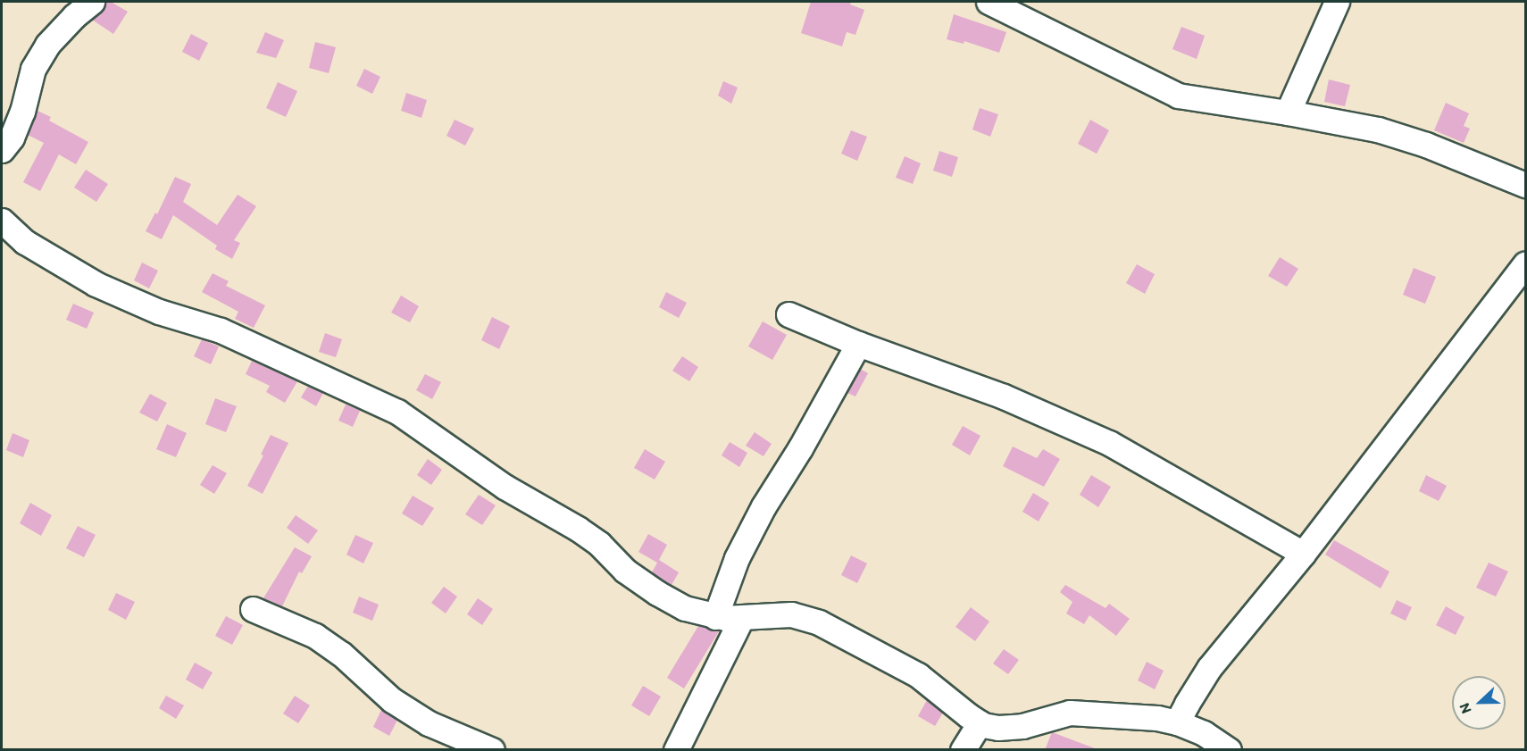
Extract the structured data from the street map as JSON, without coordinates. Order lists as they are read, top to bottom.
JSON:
{
  "north": "left"
}
